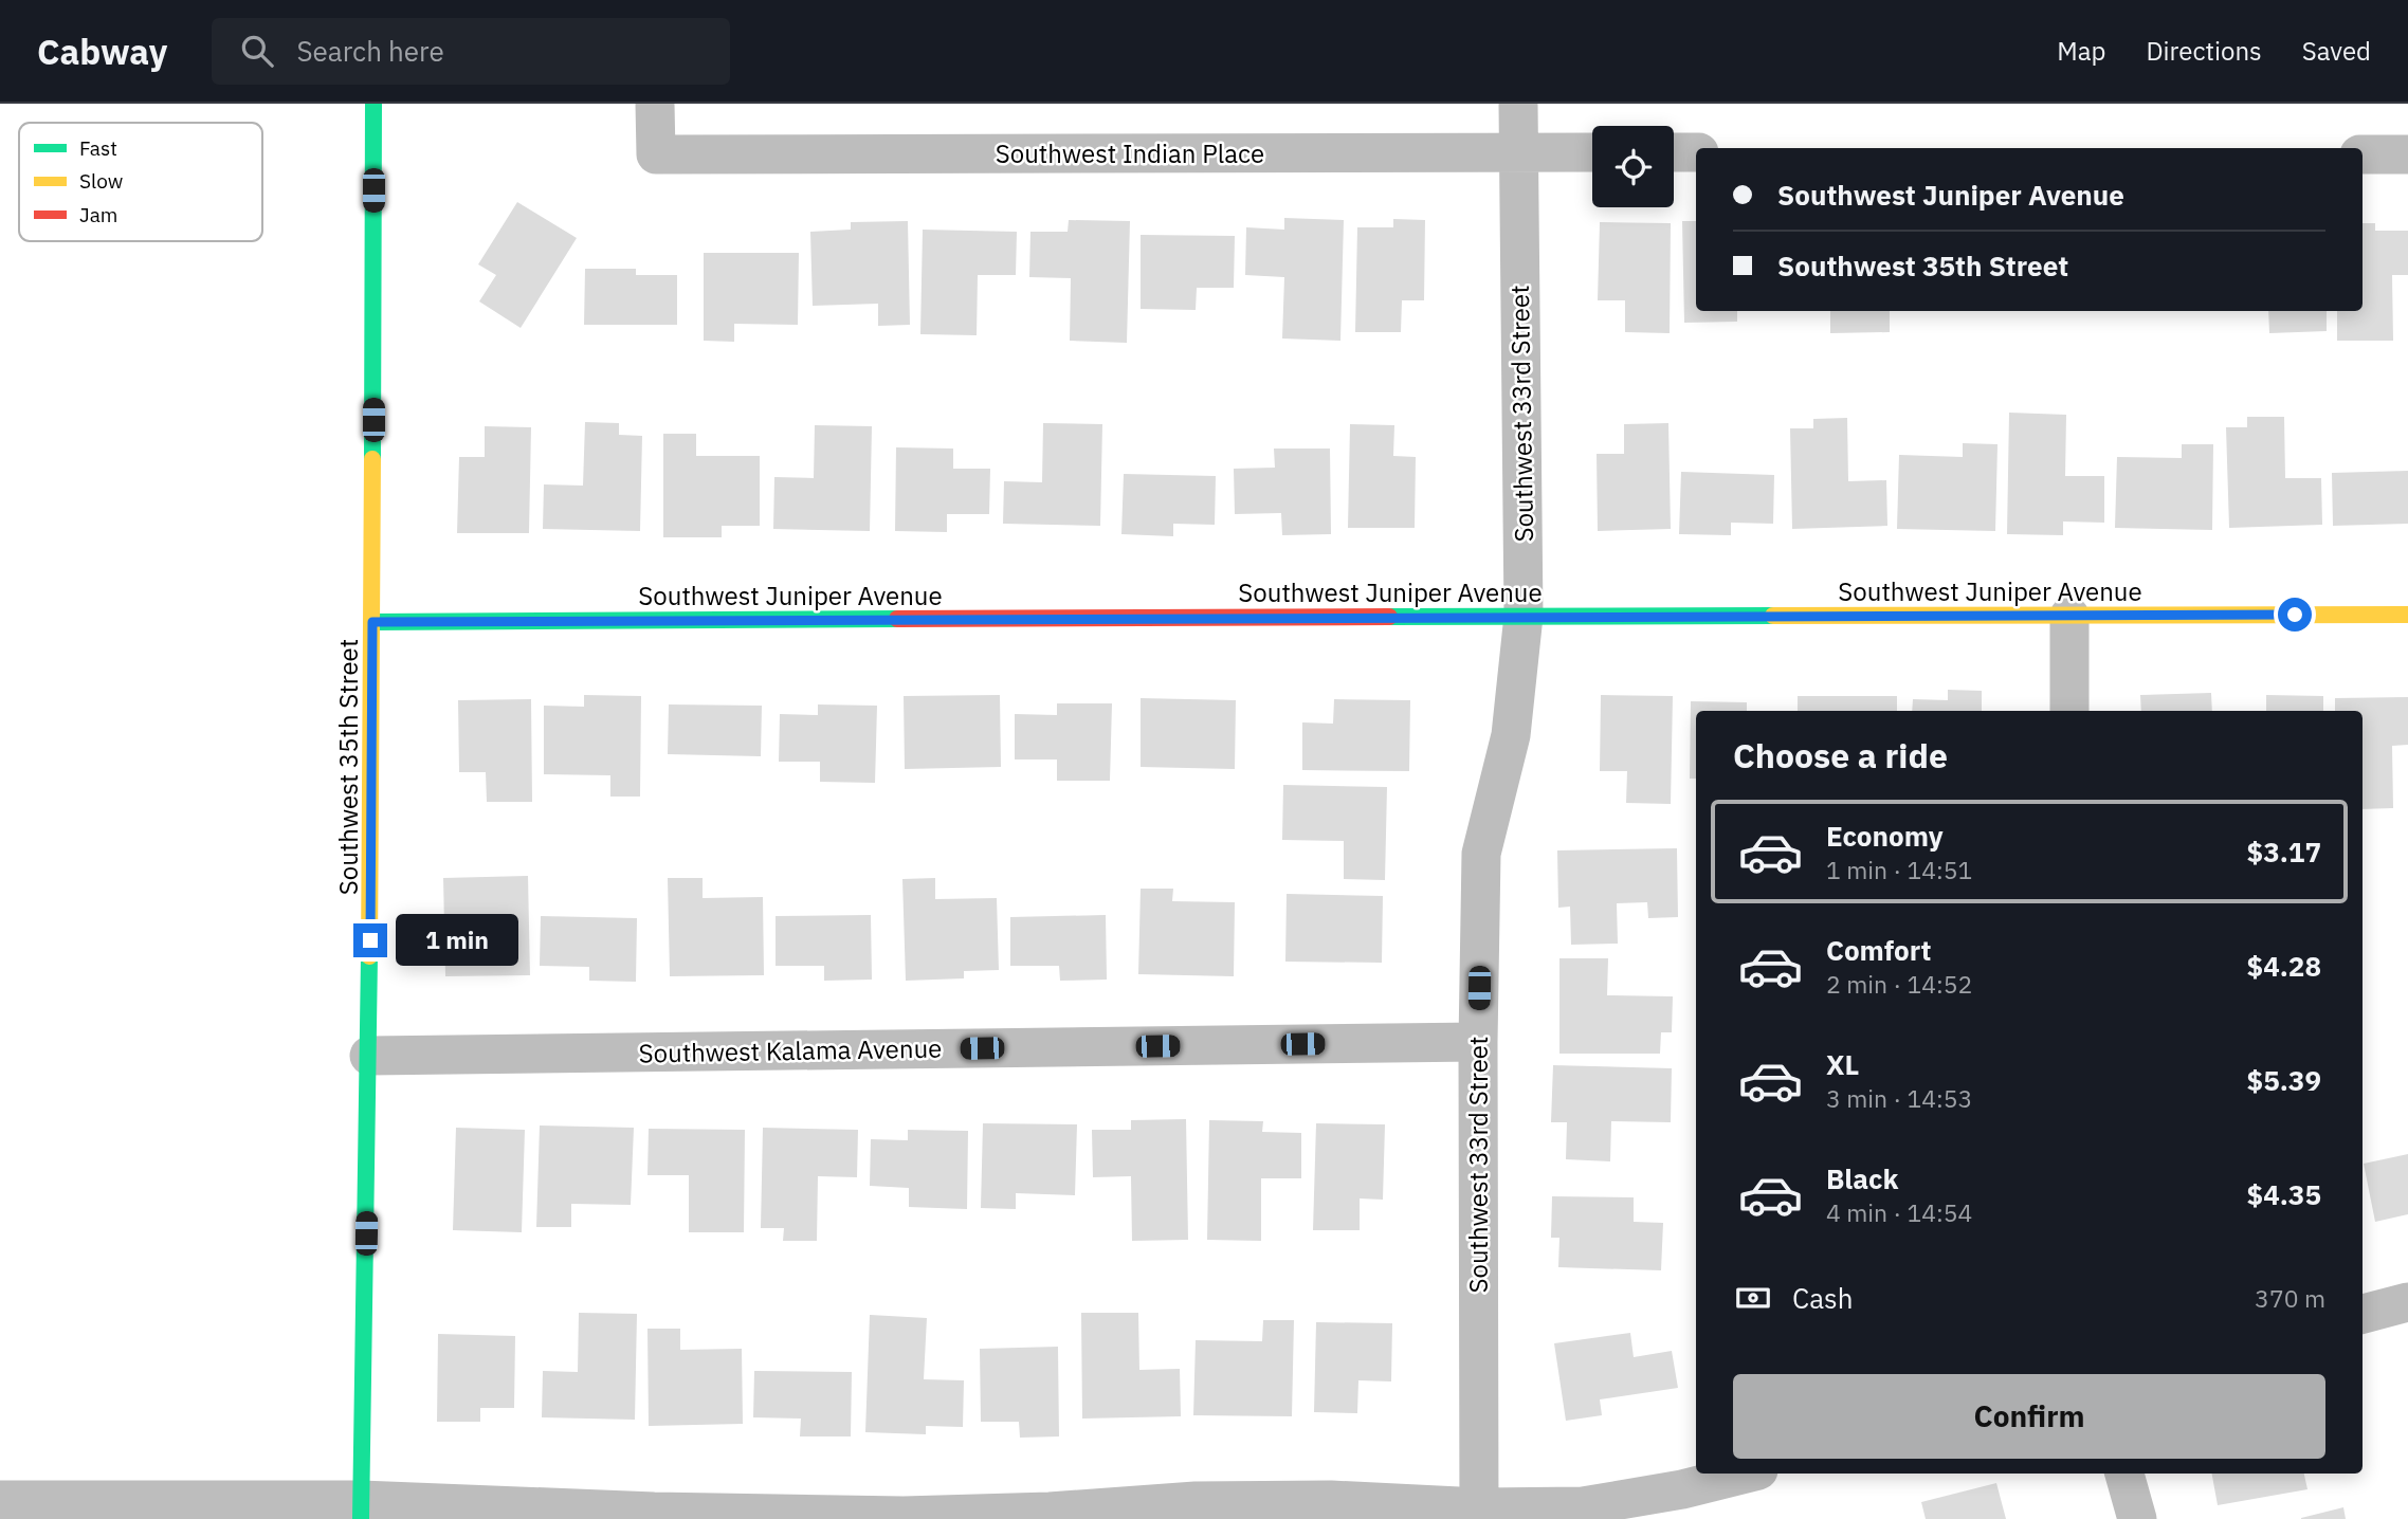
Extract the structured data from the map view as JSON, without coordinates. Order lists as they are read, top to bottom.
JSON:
{
  "streets": {
    "street": [
      "Southwest Indian Place",
      "Southwest 33rd Street",
      "Southwest Juniper Avenue",
      "Southwest 35th Street",
      "Southwest Kalama Avenue"
    ]
  },
  "crossings": [
    ["Southwest Indian Place", "Southwest 33rd Street"],
    ["Southwest 33rd Street", "Southwest Juniper Avenue"],
    ["Southwest 33rd Street", "Southwest Kalama Avenue"],
    ["Southwest Juniper Avenue", "Southwest 35th Street"],
    ["Southwest 35th Street", "Southwest Kalama Avenue"]
  ],
  "legend": ["Fast", "Slow", "Jam"],
  "page": {
    "header": "Cabway",
    "search": "Search here",
    "nav": ["Map", "Directions", "Saved"],
    "banner": ["Southwest Juniper Avenue", "Southwest 35th Street"],
    "heading": "Choose a ride",
    "list": [
      {
        "name": "Economy",
        "note": "1 min · 14:51",
        "value": "$3.17"
      },
      {
        "name": "Comfort",
        "note": "2 min · 14:52",
        "value": "$4.28"
      },
      {
        "name": "XL",
        "note": "3 min · 14:53",
        "value": "$5.39"
      },
      {
        "name": "Black",
        "note": "4 min · 14:54",
        "value": "$4.35"
      }
    ],
    "bubble": "1 min",
    "pay": ["Cash", "370 m"],
    "buttons": "Confirm"
  }
}
